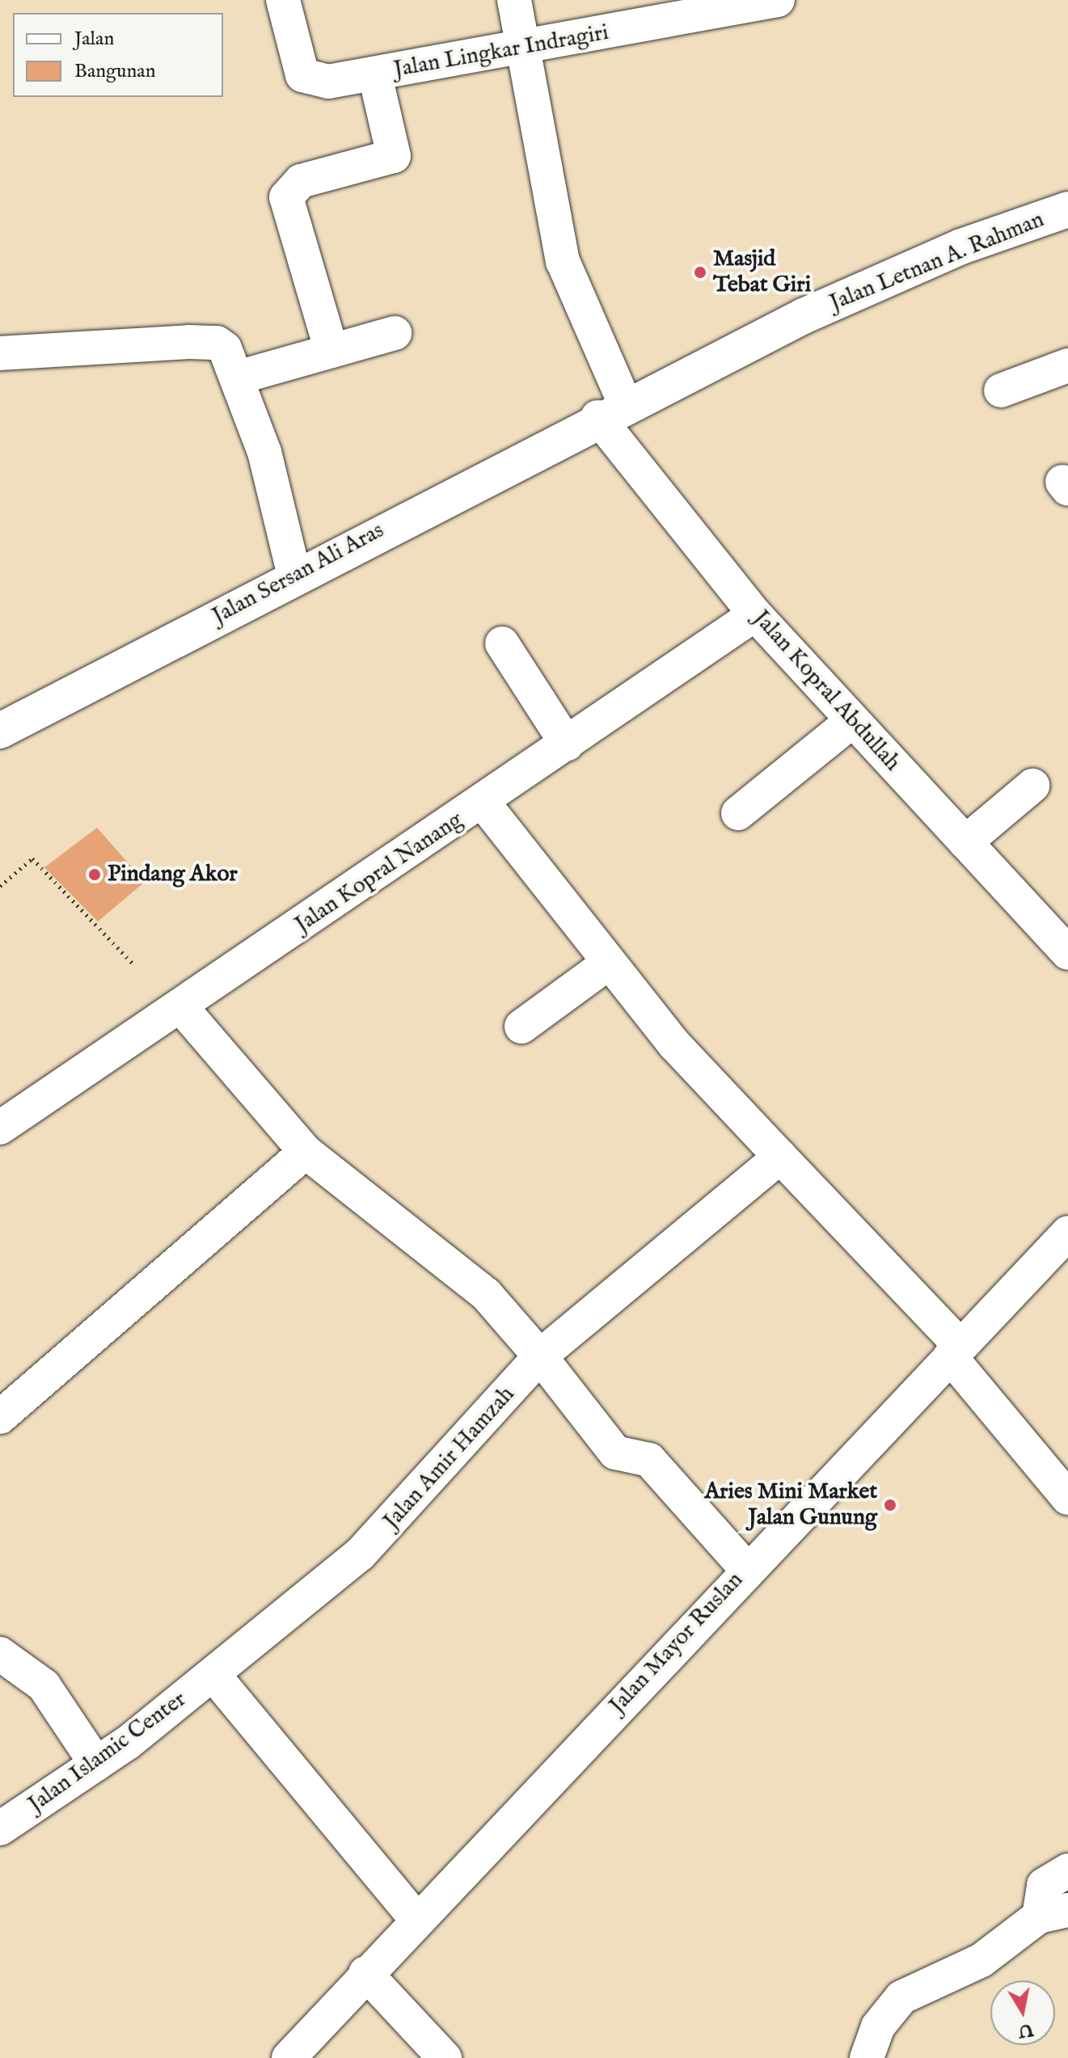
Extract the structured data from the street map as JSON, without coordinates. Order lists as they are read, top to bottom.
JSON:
{
  "streets": {
    "street": [
      "Jalan Lingkar Indragiri",
      "Jalan Letnan A. Rahman",
      "Jalan Sersan Ali Aras",
      "Jalan Kopral Abdullah",
      "Jalan Kopral Nanang",
      "Jalan Amir Hamzah",
      "Jalan Mayor Ruslan",
      "Jalan Islamic Center"
    ]
  },
  "crossings": [
    ["Jalan Lingkar Indragiri", "Jalan Kopral Abdullah"],
    ["Jalan Letnan A. Rahman", "Jalan Sersan Ali Aras"],
    ["Jalan Letnan A. Rahman", "Jalan Kopral Abdullah"],
    ["Jalan Sersan Ali Aras", "Jalan Kopral Abdullah"],
    ["Jalan Kopral Abdullah", "Jalan Kopral Nanang"],
    ["Jalan Amir Hamzah", "Jalan Islamic Center"]
  ],
  "places": ["Masjid Tebat Giri", "Pindang Akor", "Aries Mini Market Jalan Gunung"],
  "legend": ["Jalan", "Bangunan"],
  "north": "bottom"
}
